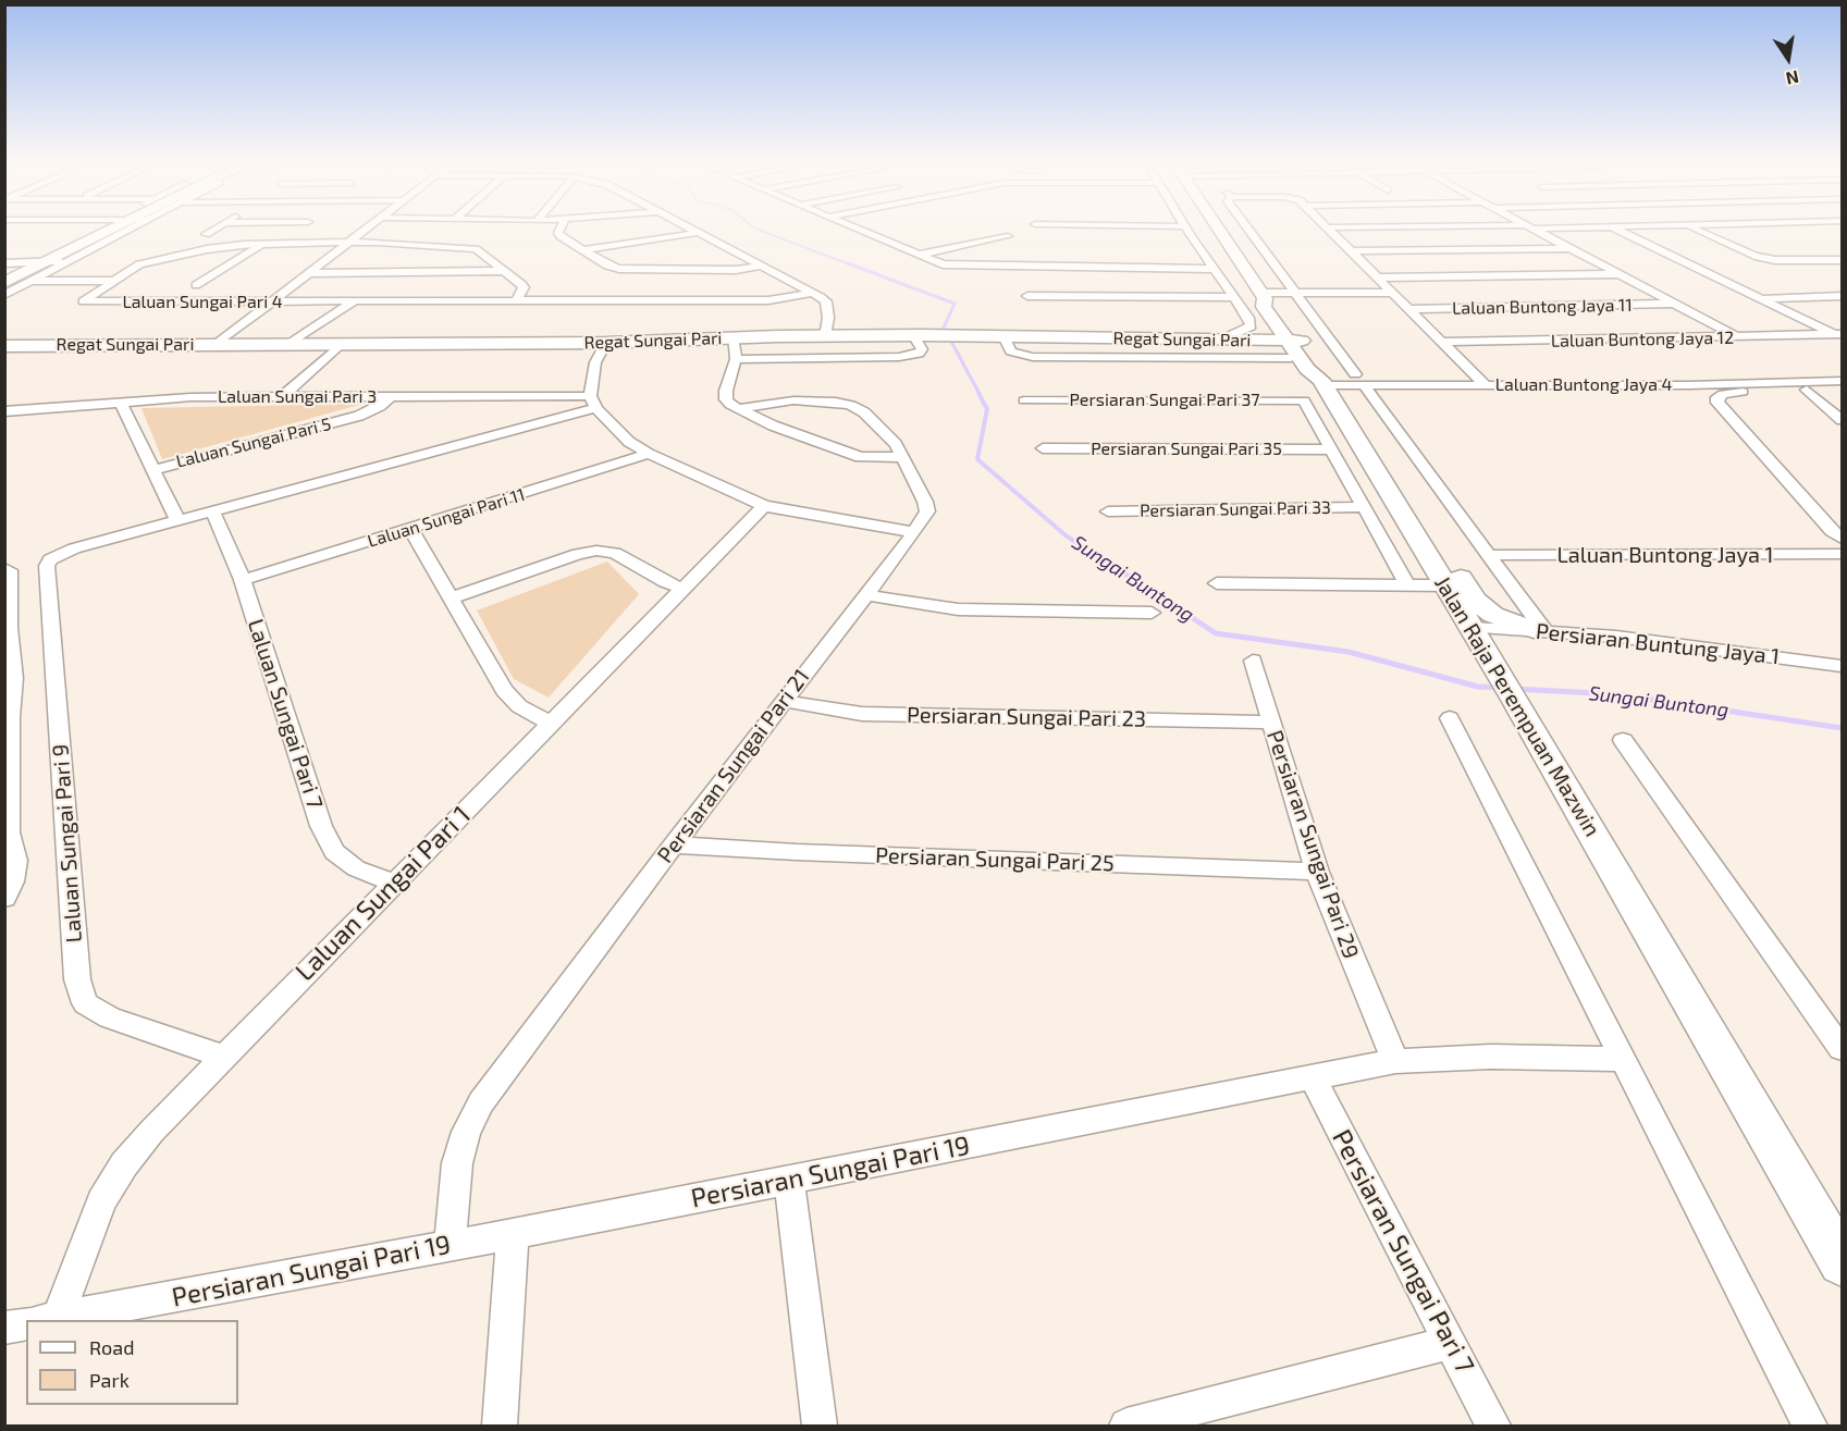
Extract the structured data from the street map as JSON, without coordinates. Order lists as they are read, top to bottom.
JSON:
{
  "streets": {
    "main road": ["Regat Sungai Pari", "Jalan Raja Perempuan Mazwin"],
    "street": [
      "Laluan Sungai Pari 4",
      "Laluan Buntong Jaya 11",
      "Laluan Buntong Jaya 12",
      "Laluan Buntong Jaya 4",
      "Laluan Sungai Pari 3",
      "Persiaran Sungai Pari 37",
      "Laluan Sungai Pari 5",
      "Persiaran Sungai Pari 35",
      "Persiaran Sungai Pari 33",
      "Laluan Sungai Pari 11",
      "Laluan Buntong Jaya 1",
      "Persiaran Buntung Jaya 1",
      "Laluan Sungai Pari 7",
      "Persiaran Sungai Pari 23",
      "Persiaran Sungai Pari 21",
      "Laluan Sungai Pari 9",
      "Persiaran Sungai Pari 29",
      "Persiaran Sungai Pari 25",
      "Laluan Sungai Pari 1",
      "Persiaran Sungai Pari 19",
      "Persiaran Sungai Pari 7"
    ]
  },
  "crossings": [
    ["Laluan Buntong Jaya 4", "Jalan Raja Perempuan Mazwin"],
    ["Laluan Sungai Pari 3", "Laluan Sungai Pari 5"],
    ["Laluan Sungai Pari 5", "Laluan Sungai Pari 9"],
    ["Laluan Sungai Pari 11", "Laluan Sungai Pari 7"],
    ["Persiaran Buntung Jaya 1", "Jalan Raja Perempuan Mazwin"],
    ["Laluan Sungai Pari 7", "Laluan Sungai Pari 1"],
    ["Persiaran Sungai Pari 23", "Persiaran Sungai Pari 21"],
    ["Persiaran Sungai Pari 23", "Persiaran Sungai Pari 29"],
    ["Persiaran Sungai Pari 21", "Persiaran Sungai Pari 25"],
    ["Persiaran Sungai Pari 21", "Persiaran Sungai Pari 19"],
    ["Laluan Sungai Pari 9", "Laluan Sungai Pari 1"],
    ["Persiaran Sungai Pari 29", "Persiaran Sungai Pari 25"],
    ["Persiaran Sungai Pari 29", "Persiaran Sungai Pari 19"],
    ["Persiaran Sungai Pari 19", "Persiaran Sungai Pari 7"]
  ],
  "water": ["Sungai Buntong"],
  "legend": ["Road", "Park"],
  "north": "bottom"
}
